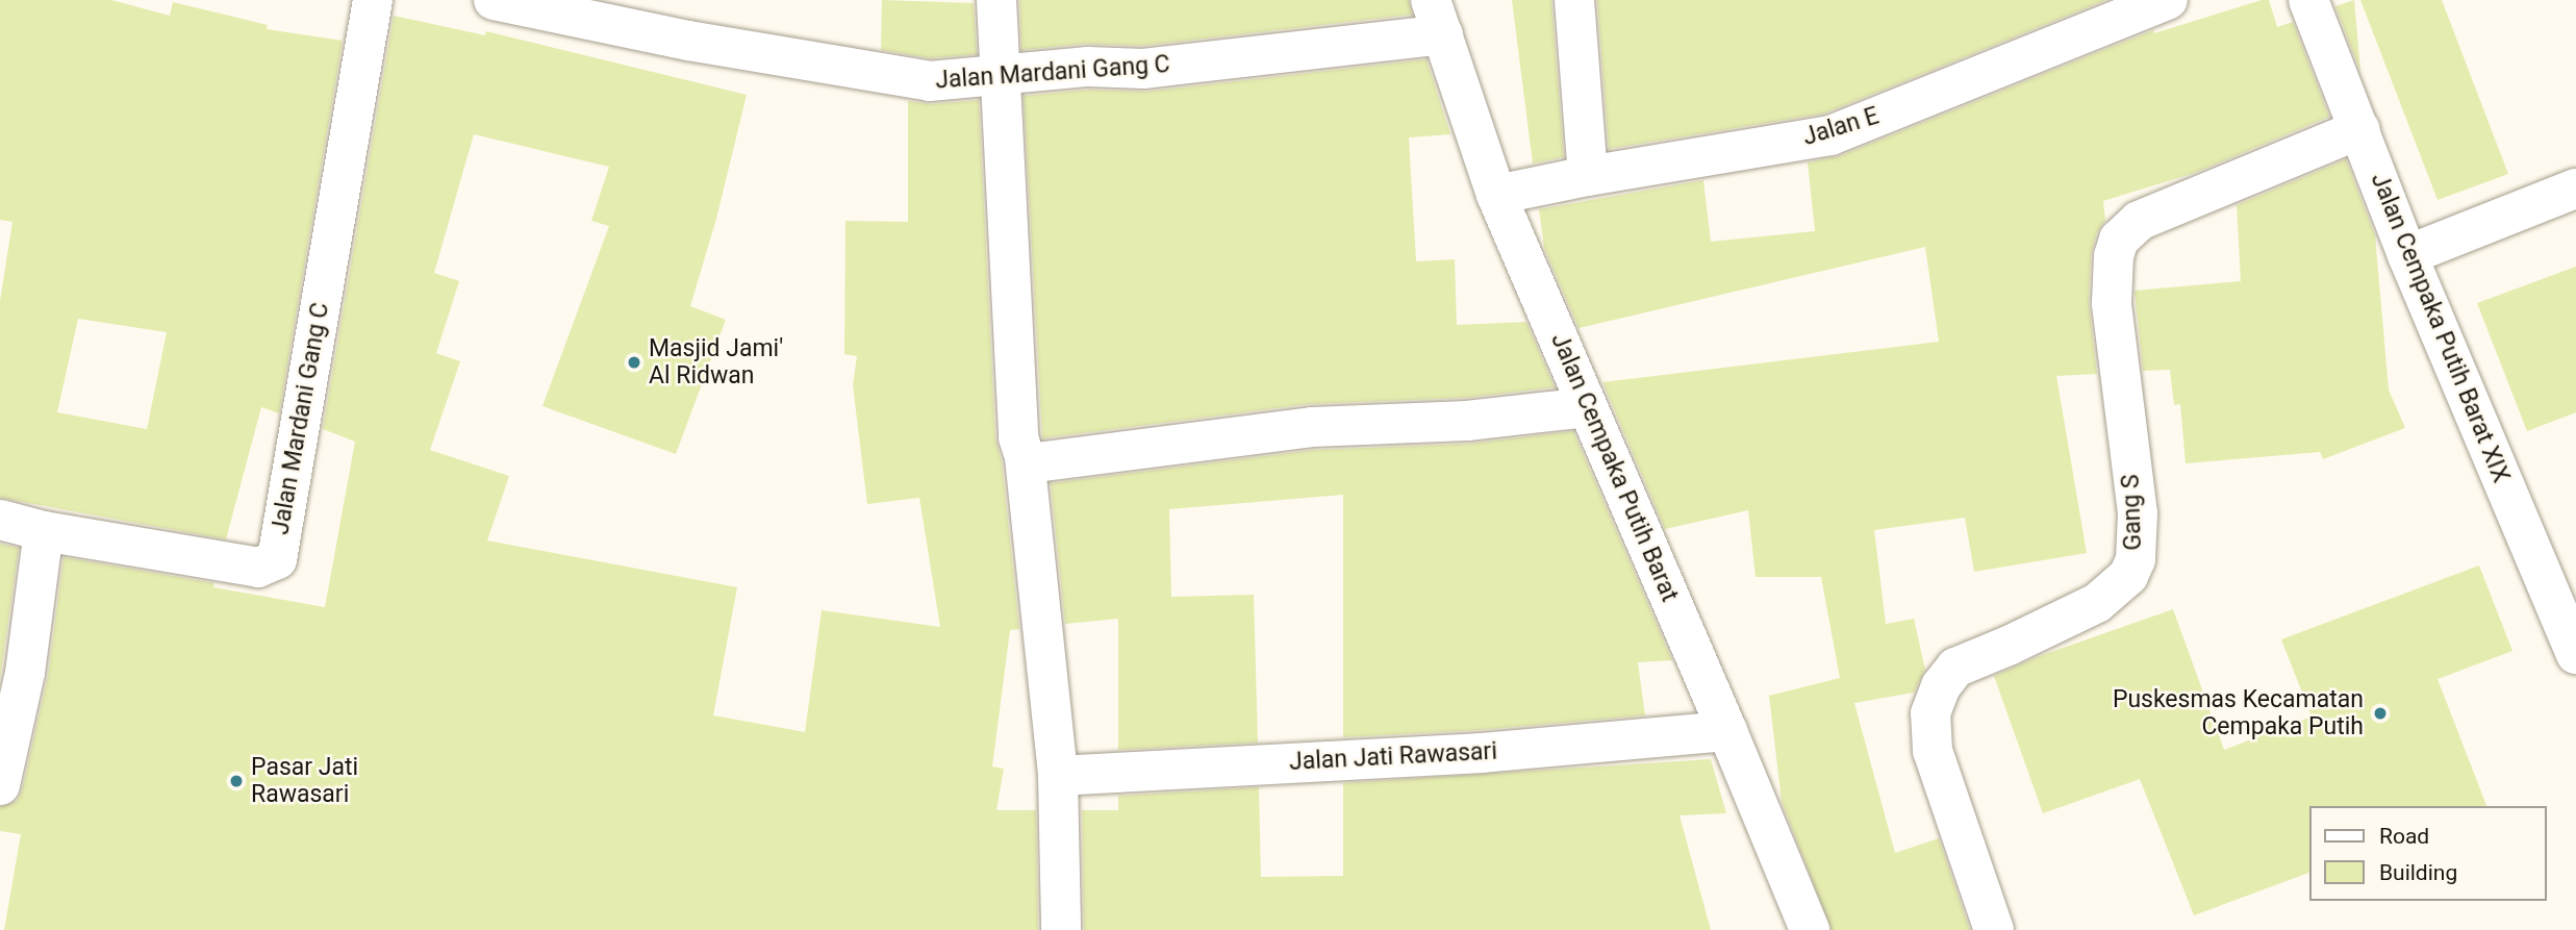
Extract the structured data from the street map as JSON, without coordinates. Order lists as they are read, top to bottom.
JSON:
{
  "streets": {
    "street": [
      "Jalan Mardani Gang C",
      "Jalan E",
      "Jalan Cempaka Putih Barat XIX",
      "Jalan Cempaka Putih Barat",
      "Gang S",
      "Jalan Jati Rawasari"
    ]
  },
  "crossings": [
    ["Jalan Mardani Gang C", "Jalan Cempaka Putih Barat"],
    ["Jalan E", "Jalan Cempaka Putih Barat"],
    ["Jalan Cempaka Putih Barat XIX", "Gang S"],
    ["Jalan Cempaka Putih Barat", "Jalan Jati Rawasari"]
  ],
  "places": ["Masjid Jami' Al Ridwan", "Puskesmas Kecamatan Cempaka Putih", "Pasar Jati Rawasari"],
  "legend": ["Road", "Building"]
}
